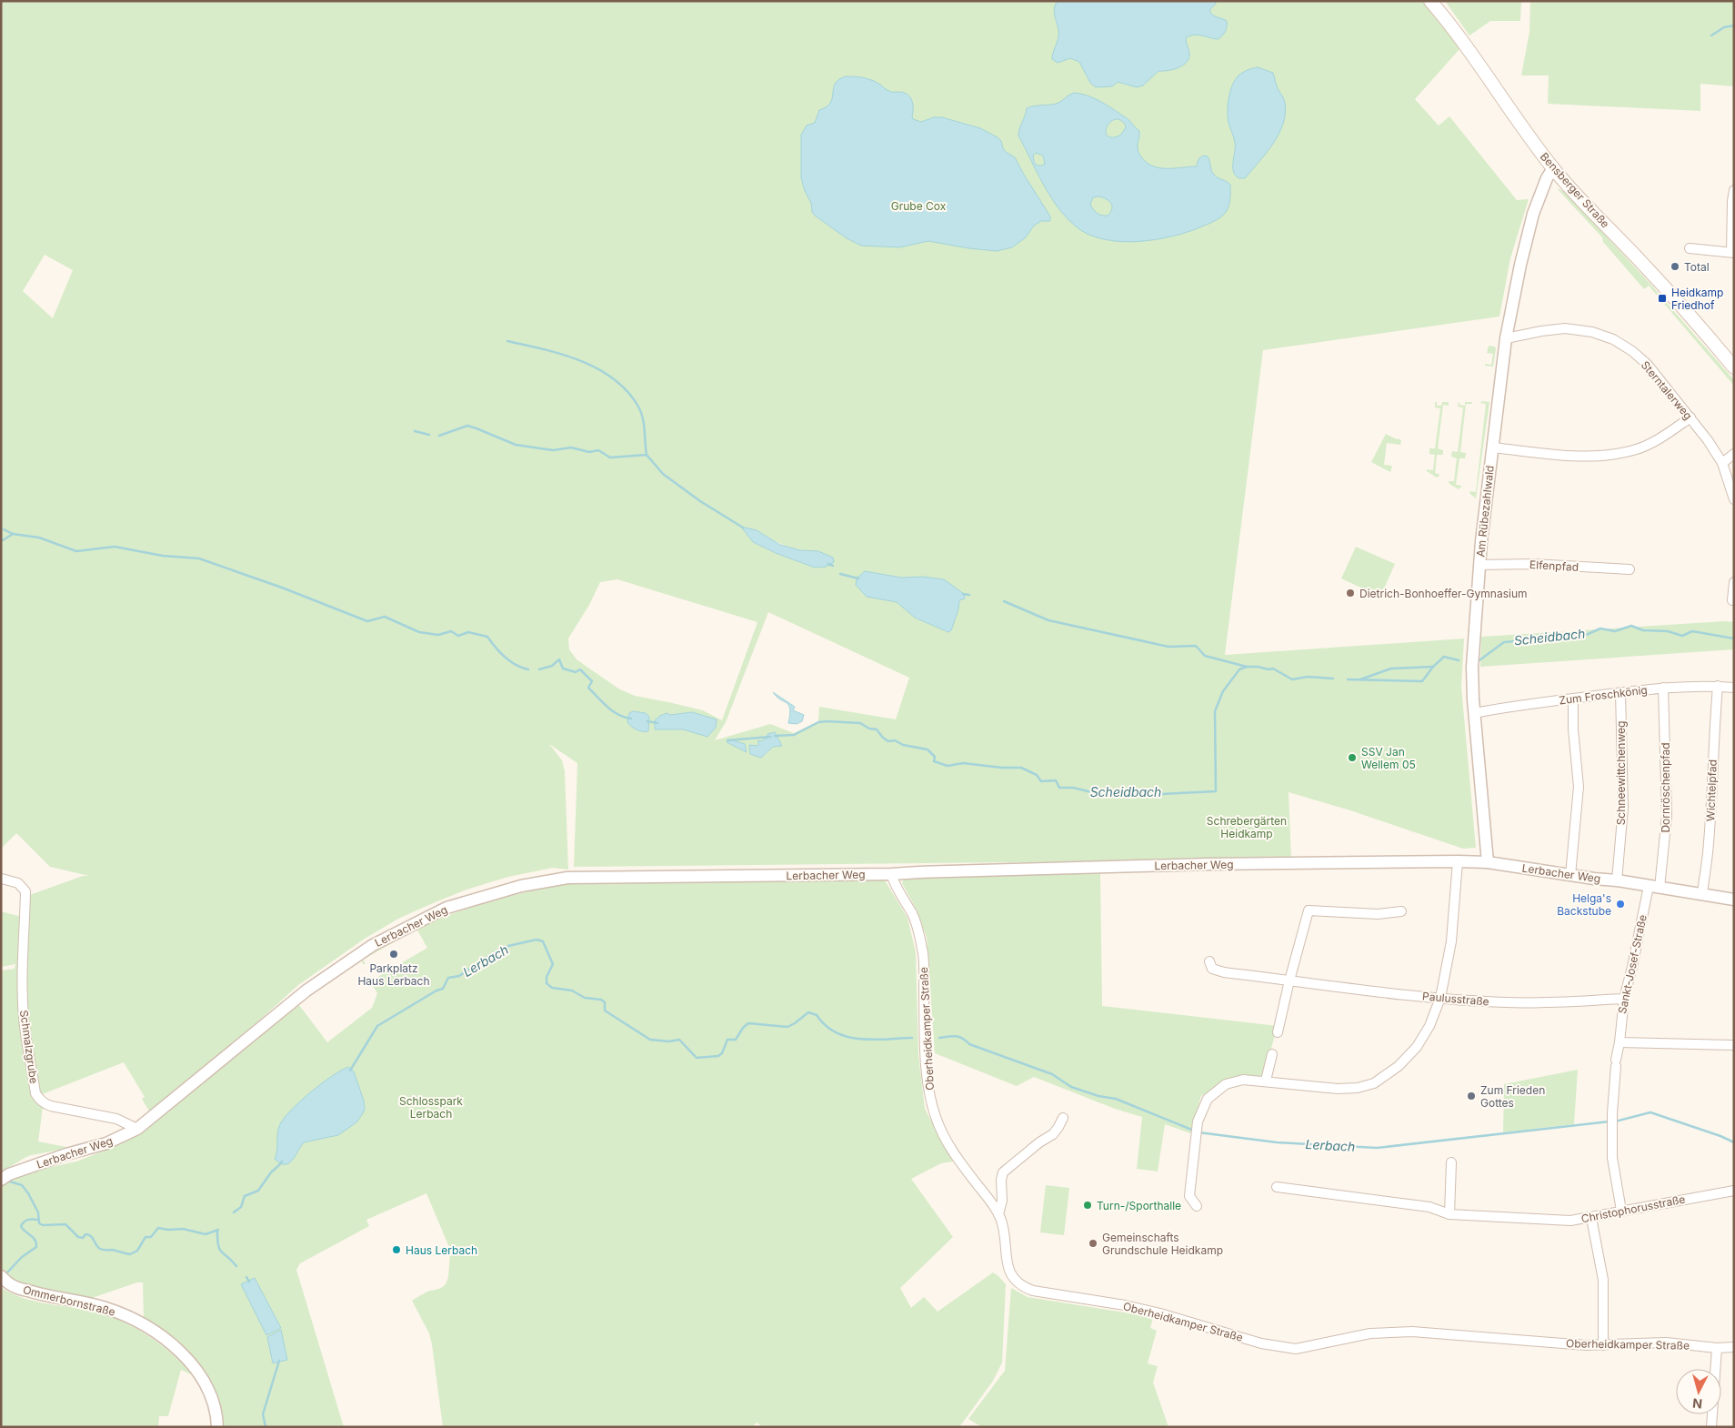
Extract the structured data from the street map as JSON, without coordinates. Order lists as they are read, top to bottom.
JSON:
{
  "streets": {
    "main road": ["Bensberger Straße"],
    "street": [
      "Sterntalerweg",
      "Am Rübezahlwald",
      "Elfenpfad",
      "Zum Froschkönig",
      "Schneewittchenweg",
      "Dornröschenpfad",
      "Wichtelpfad",
      "Lerbacher Weg",
      "Sankt-Josef-Straße",
      "Paulusstraße",
      "Oberheidkamper Straße",
      "Schmalzgrube",
      "Christophorusstraße",
      "Ommerbornstraße"
    ]
  },
  "crossings": [
    ["Bensberger Straße", "Am Rübezahlwald"],
    ["Sterntalerweg", "Am Rübezahlwald"],
    ["Am Rübezahlwald", "Elfenpfad"],
    ["Am Rübezahlwald", "Zum Froschkönig"],
    ["Am Rübezahlwald", "Lerbacher Weg"],
    ["Zum Froschkönig", "Schneewittchenweg"],
    ["Zum Froschkönig", "Dornröschenpfad"],
    ["Zum Froschkönig", "Wichtelpfad"],
    ["Schneewittchenweg", "Lerbacher Weg"],
    ["Dornröschenpfad", "Lerbacher Weg"],
    ["Dornröschenpfad", "Sankt-Josef-Straße"],
    ["Wichtelpfad", "Lerbacher Weg"],
    ["Lerbacher Weg", "Sankt-Josef-Straße"],
    ["Lerbacher Weg", "Oberheidkamper Straße"],
    ["Lerbacher Weg", "Schmalzgrube"],
    ["Sankt-Josef-Straße", "Paulusstraße"],
    ["Sankt-Josef-Straße", "Christophorusstraße"]
  ],
  "water": ["Scheidbach", "Lerbach"],
  "parks": ["Grube Cox", "Schrebergärten Heidkamp", "Schlosspark Lerbach"],
  "places": {
    "other": [
      "Total",
      "Dietrich-Bonhoeffer-Gymnasium",
      "SSV Jan Wellem 05",
      "Helga's Backstube",
      "Parkplatz Haus Lerbach",
      "Zum Frieden Gottes",
      "Turn-/Sporthalle",
      "Gemeinschafts Grundschule Heidkamp",
      "Haus Lerbach"
    ],
    "transit": ["Heidkamp Friedhof"]
  },
  "north": "bottom"
}
